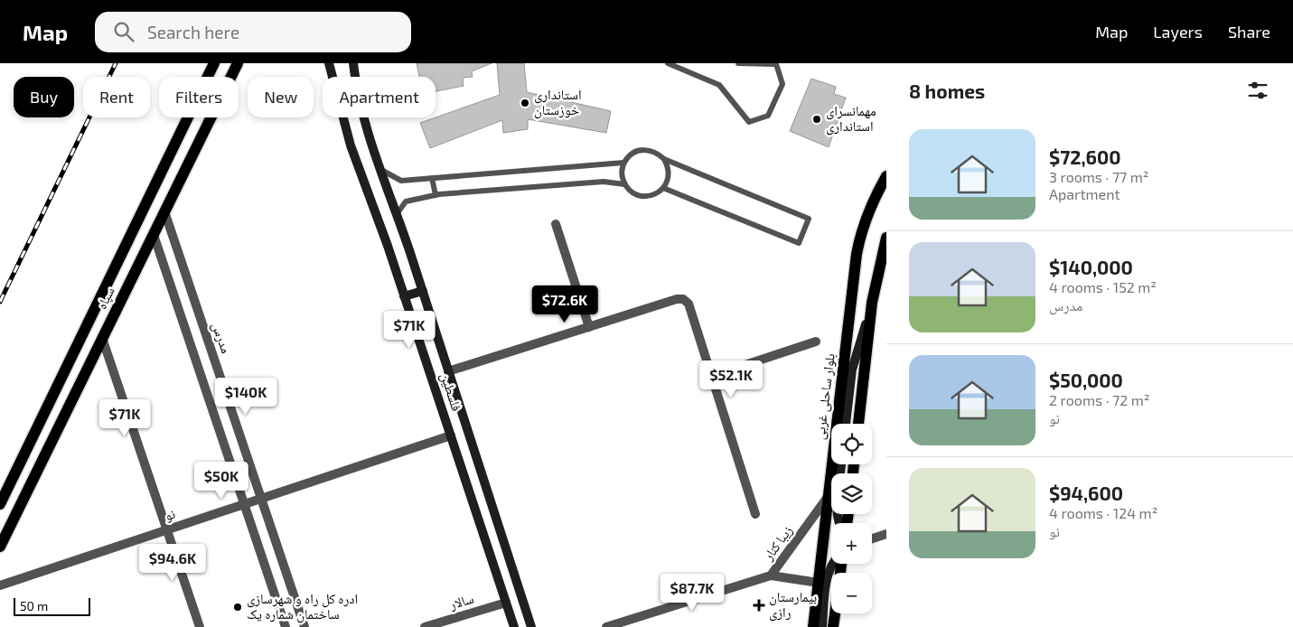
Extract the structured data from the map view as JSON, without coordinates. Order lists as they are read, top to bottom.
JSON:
{
  "streets": {
    "main road": ["سپاه", "بلوار ساحلی غربی"],
    "street": [
      "مدرس",
      "فلسطین",
      "نو",
      "زیبا کنار",
      "سالار"
    ]
  },
  "crossings": [
    ["سپاه", "مدرس"],
    ["مدرس", "نو"],
    ["فلسطین", "نو"],
    ["فلسطین", "سالار"],
    ["بلوار ساحلی غربی", "زیبا کنار"]
  ],
  "places": {
    "other": ["استانداری خوزستان", "مهمانسرای استانداری", "ادره کل راه و شهرسازی ساختمان شماره یک"],
    "health": ["بیمارستان رازی"]
  },
  "scale_bar": "50 m",
  "page": {
    "header": "Map",
    "search": "Search here",
    "nav": ["Map", "Layers", "Share"],
    "heading": "8 homes",
    "chip": [
      "Buy",
      "Rent",
      "Filters",
      "New",
      "Apartment"
    ],
    "list": [
      {
        "name": "$72,600",
        "note": "3 rooms · 77 m² · Apartment"
      },
      {
        "name": "$140,000",
        "note": "4 rooms · 152 m² · مدرس"
      },
      {
        "name": "$50,000",
        "note": "2 rooms · 72 m² · نو"
      },
      {
        "name": "$94,600",
        "note": "4 rooms · 124 m² · نو"
      }
    ],
    "price": [
      "$72.6K",
      "$71K",
      "$52.1K",
      "$140K",
      "$71K",
      "$50K",
      "$94.6K",
      "$87.7K"
    ],
    "map_buttons": ["+", "−"],
    "scale": "50 m"
  }
}
